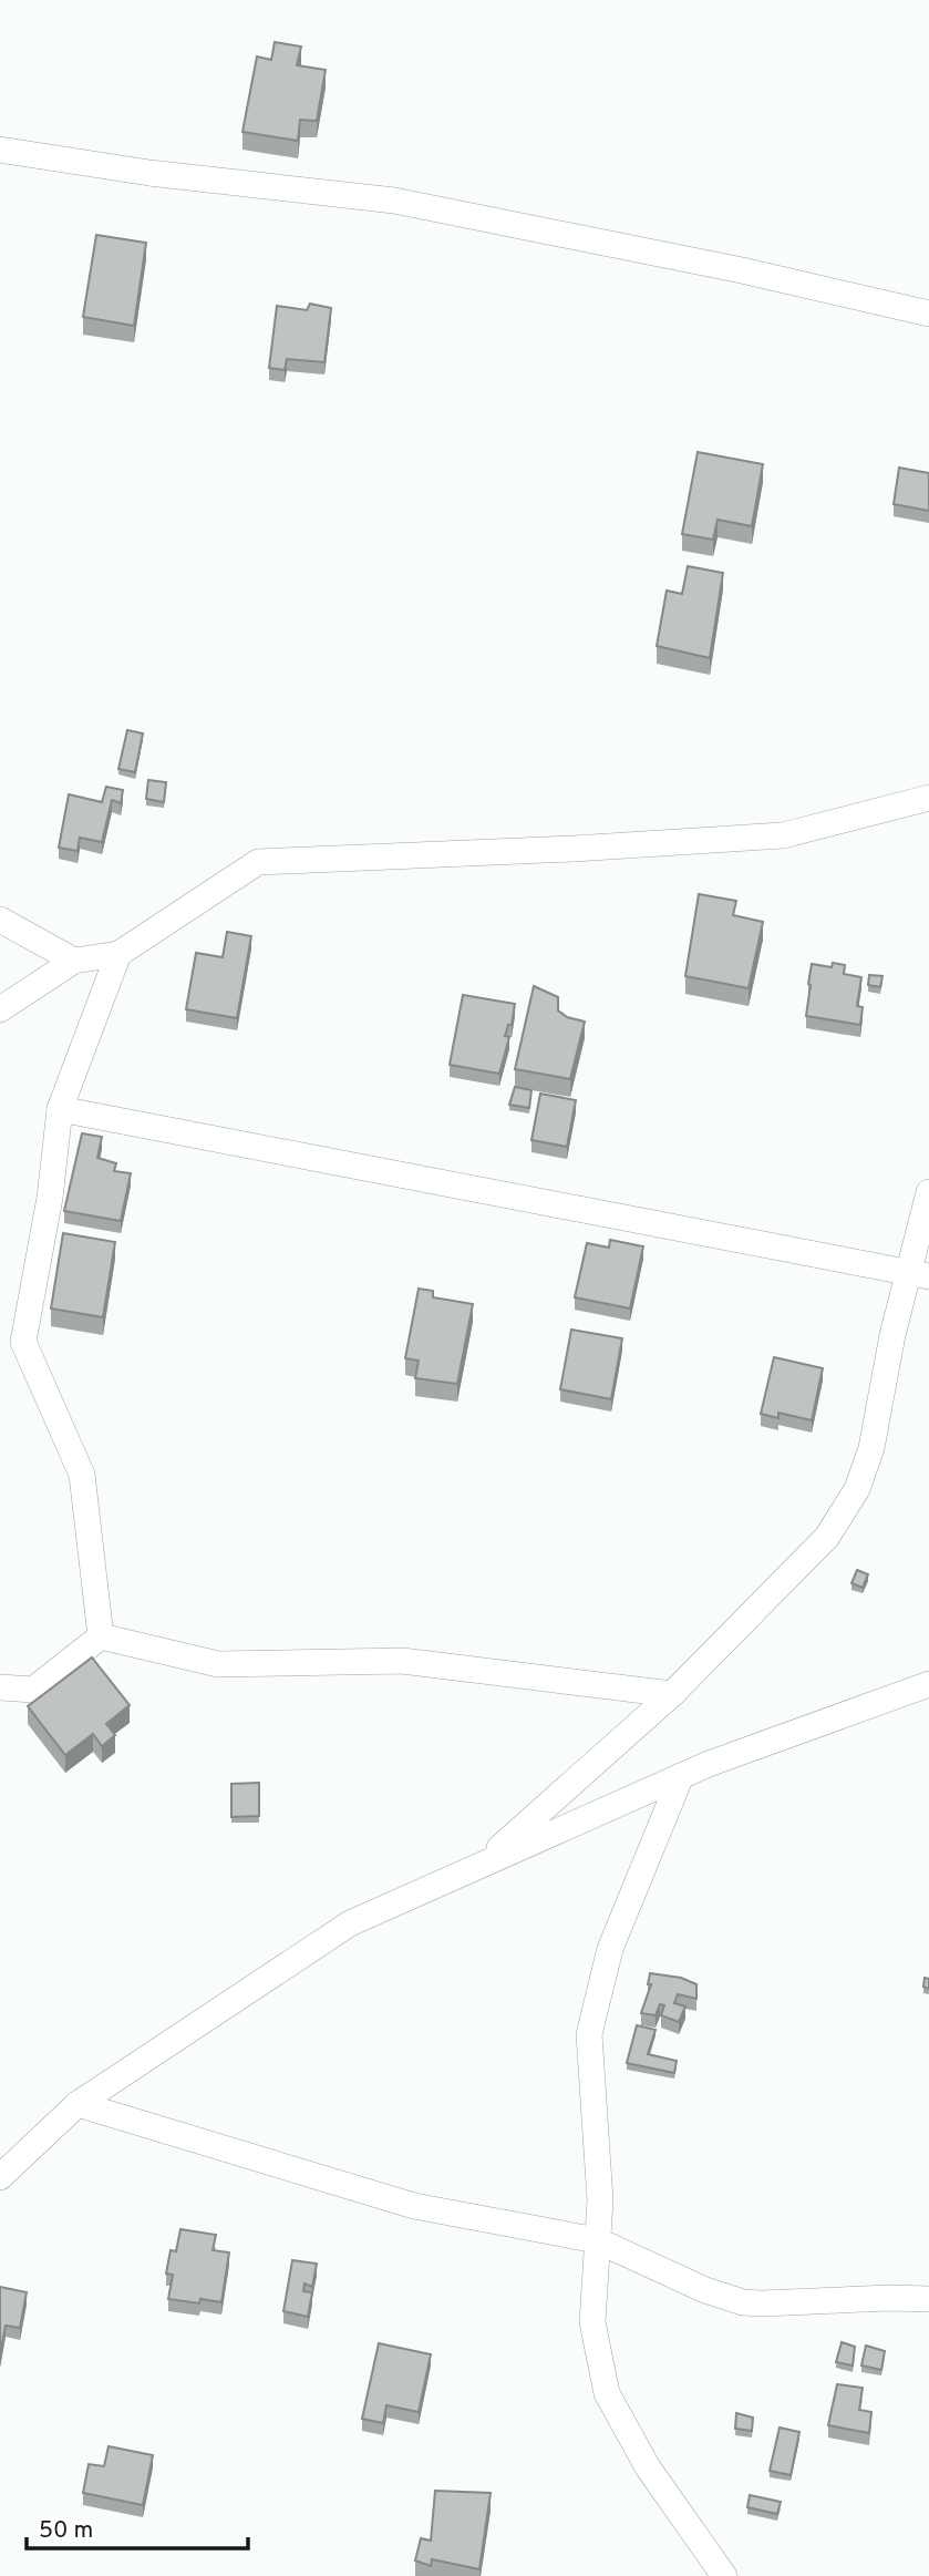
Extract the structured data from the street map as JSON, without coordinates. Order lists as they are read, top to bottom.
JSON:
{
  "scale_bar": "50 m"
}
